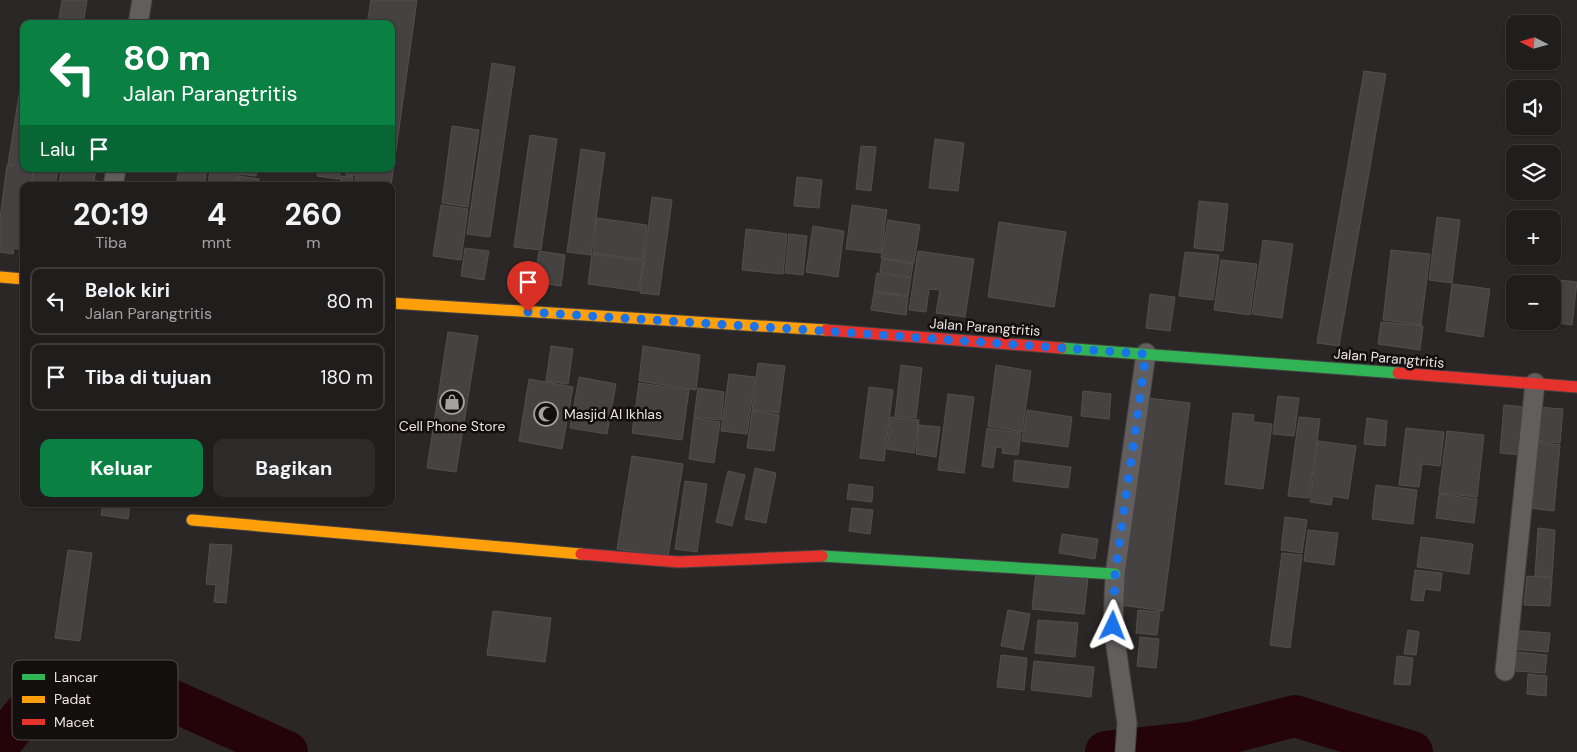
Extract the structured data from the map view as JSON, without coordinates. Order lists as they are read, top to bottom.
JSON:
{
  "streets": {
    "main road": ["Jalan Parangtritis"]
  },
  "places": {
    "shop": ["Cell Phone Store"],
    "mosque": ["Masjid Al Ikhlas"]
  },
  "legend": ["Lancar", "Padat", "Macet"],
  "north": "left",
  "page": {
    "map_buttons": ["+", "−"],
    "turn": ["80 m", "Jalan Parangtritis"],
    "then": "Lalu",
    "eta": [
      "20:19",
      "Tiba",
      "4",
      "mnt",
      "260",
      "m"
    ],
    "list": [
      {
        "name": "Belok kiri",
        "note": "Jalan Parangtritis",
        "value": "80 m"
      },
      {
        "name": "Tiba di tujuan",
        "value": "180 m"
      }
    ],
    "buttons": ["Keluar", "Bagikan"]
  }
}
